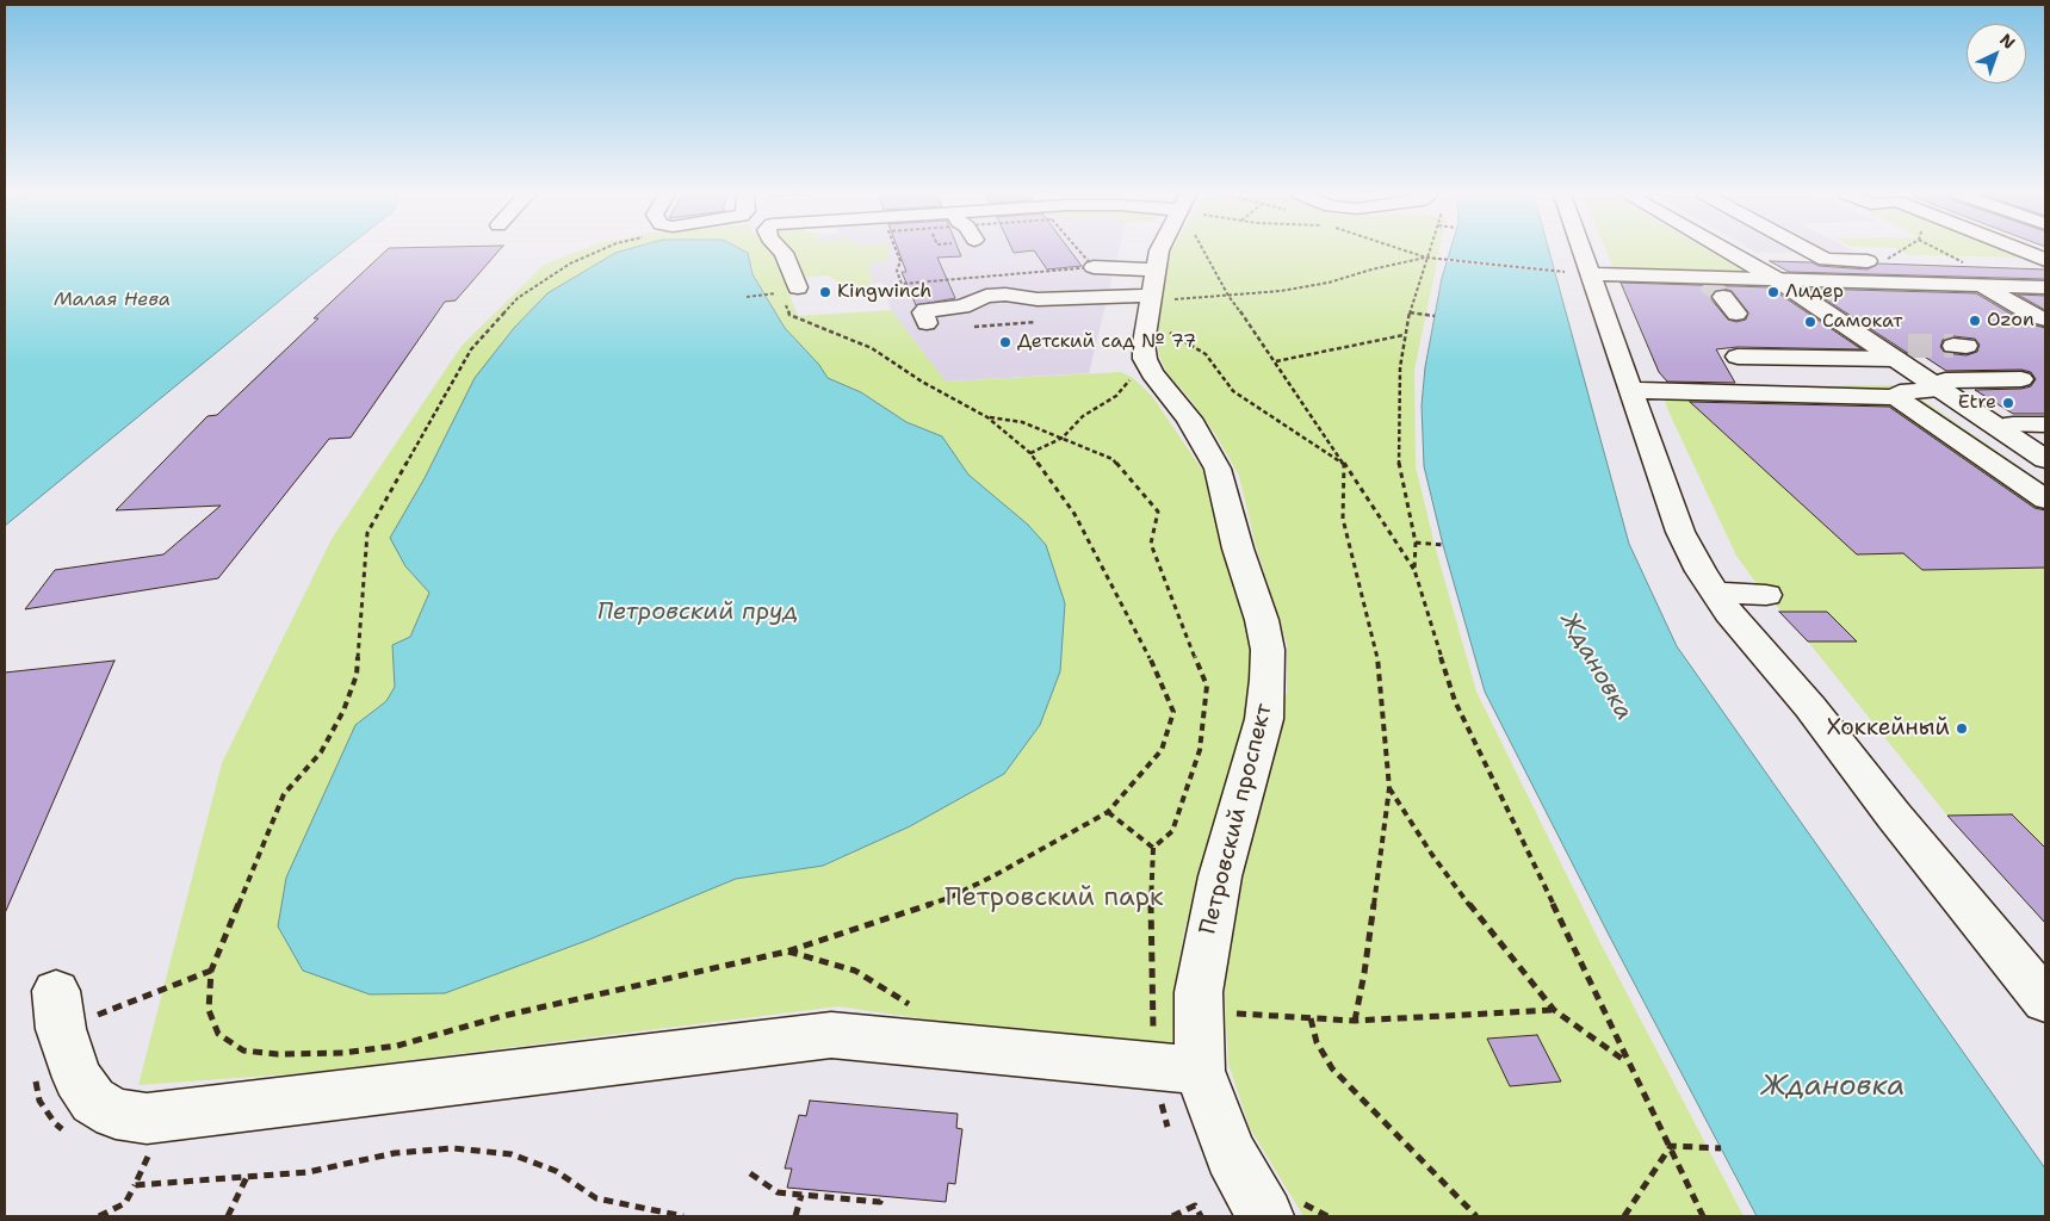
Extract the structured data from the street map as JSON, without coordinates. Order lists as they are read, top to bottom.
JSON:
{
  "streets": {
    "street": ["Петровский проспект"]
  },
  "water": ["Малая Нева", "Петровский пруд", "Ждановка"],
  "parks": ["Петровский парк"],
  "places": [
    "Kingwinch",
    "Лидер",
    "Ozon",
    "Самокат",
    "Детский сад № 77",
    "Etre",
    "Хоккейный"
  ],
  "north": "top right"
}
